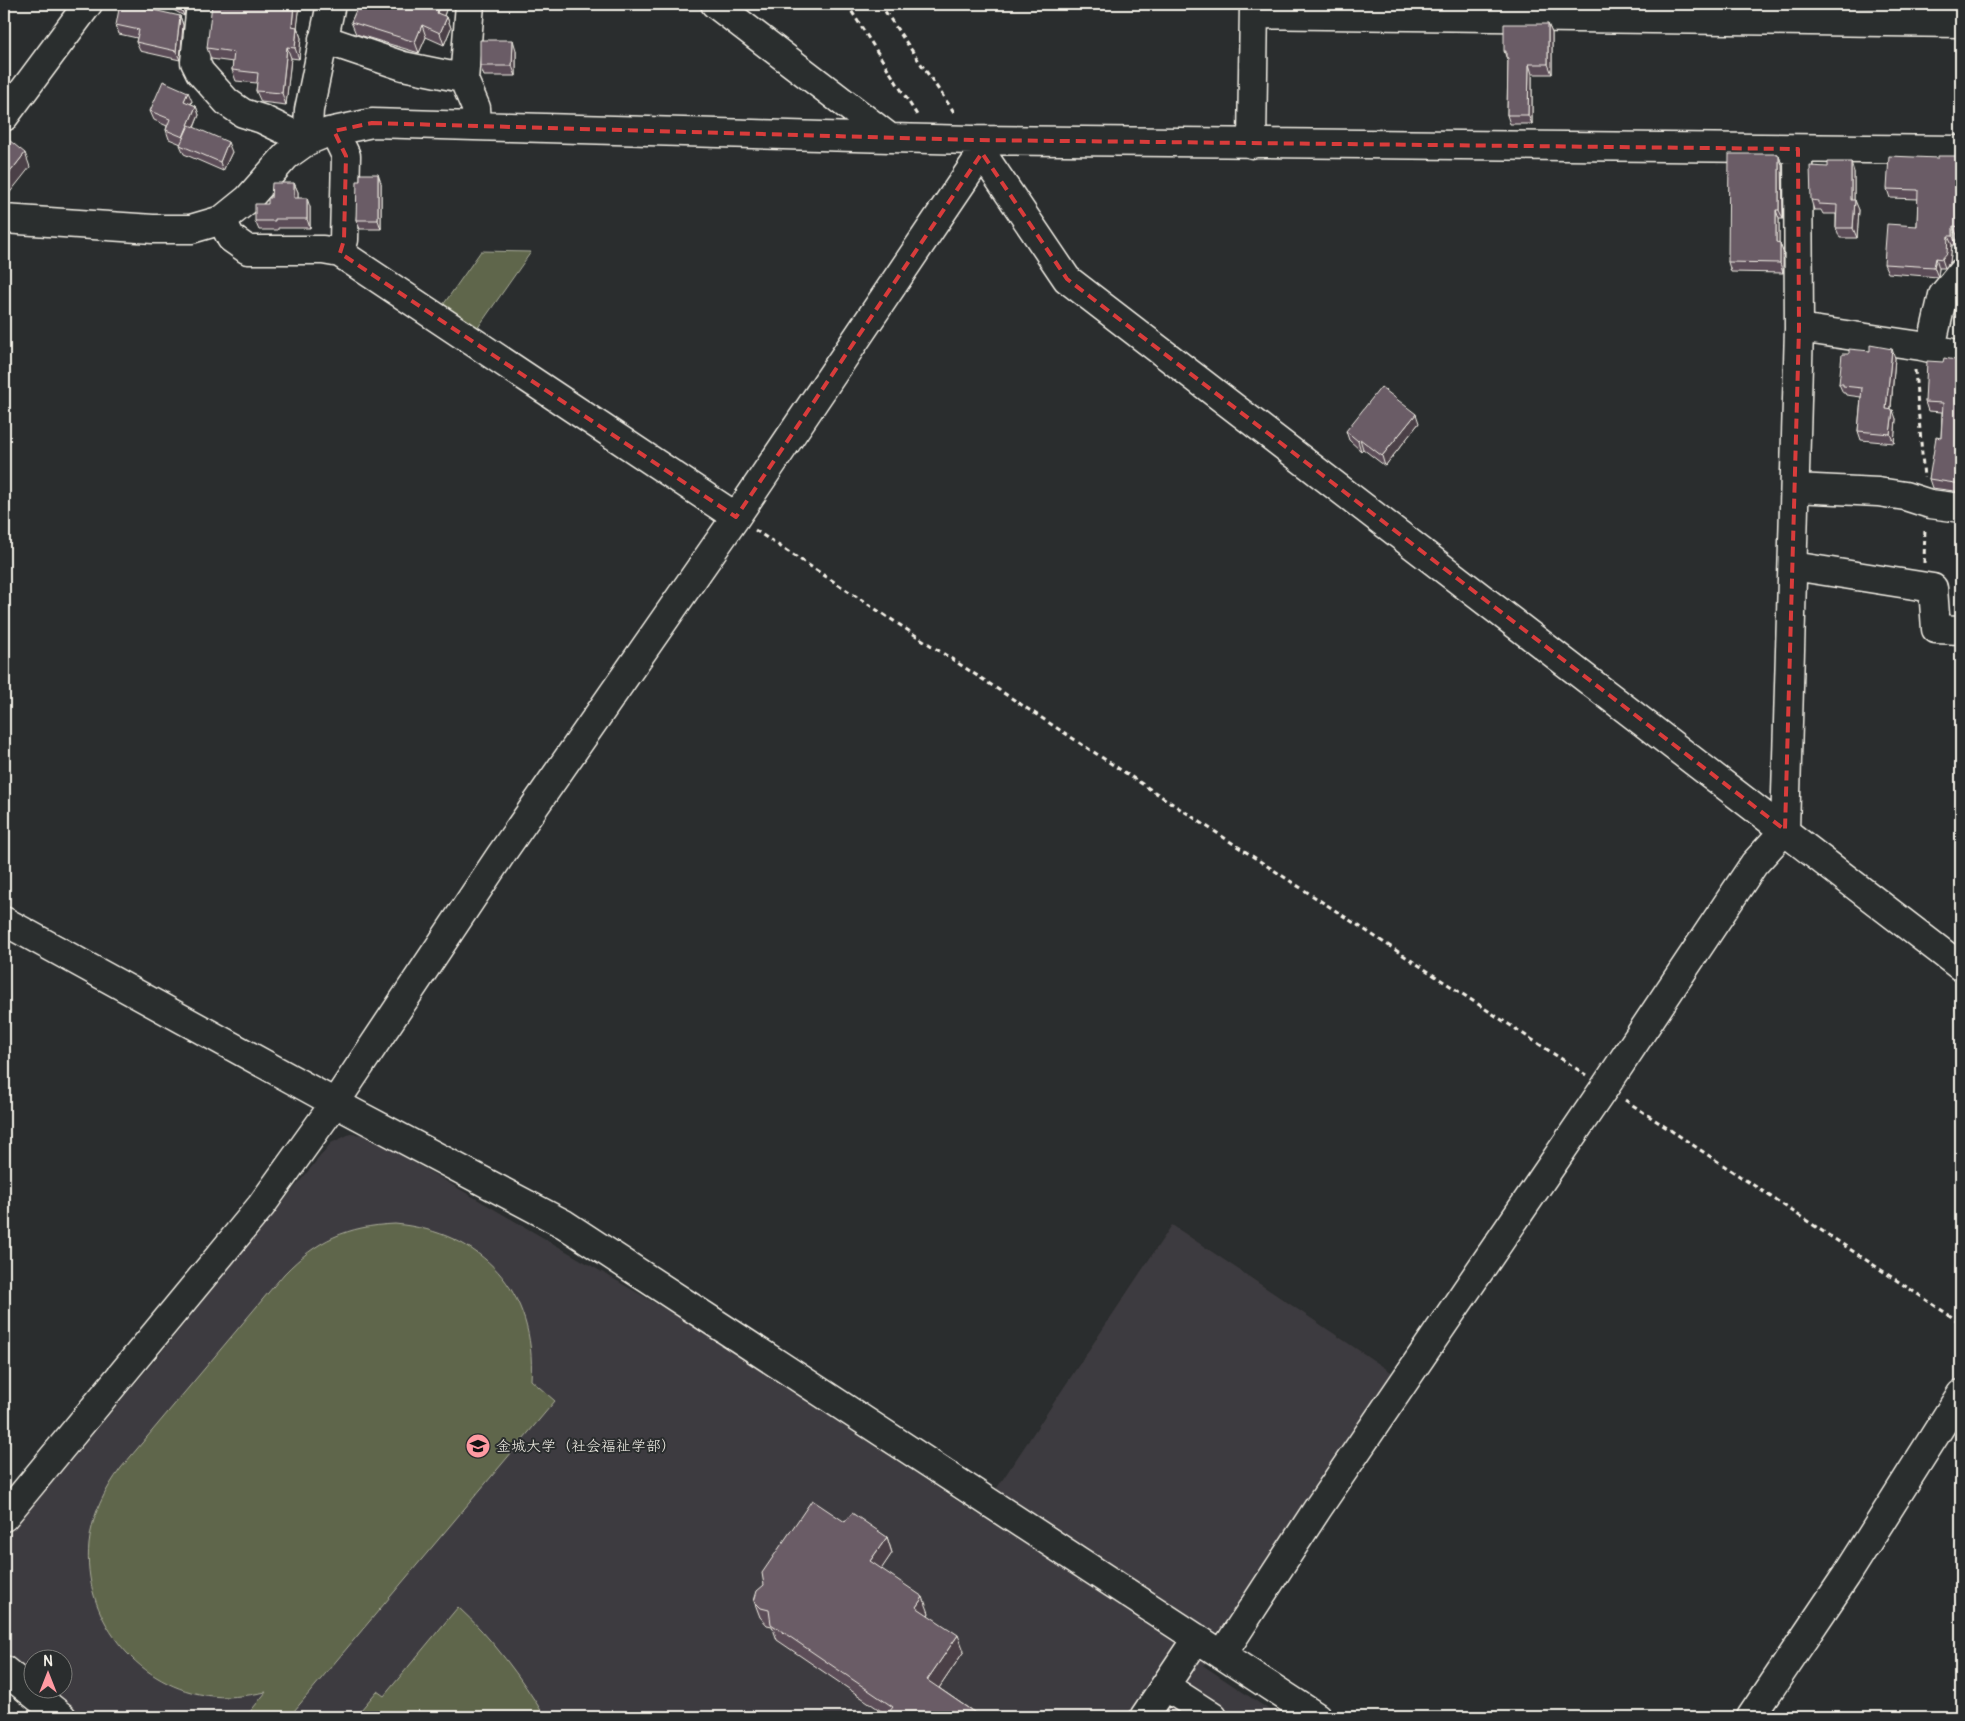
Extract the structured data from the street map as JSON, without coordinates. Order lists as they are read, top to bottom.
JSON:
{
  "places": {
    "school or university": ["金城大学（社会福祉学部）"]
  },
  "north": "top"
}
